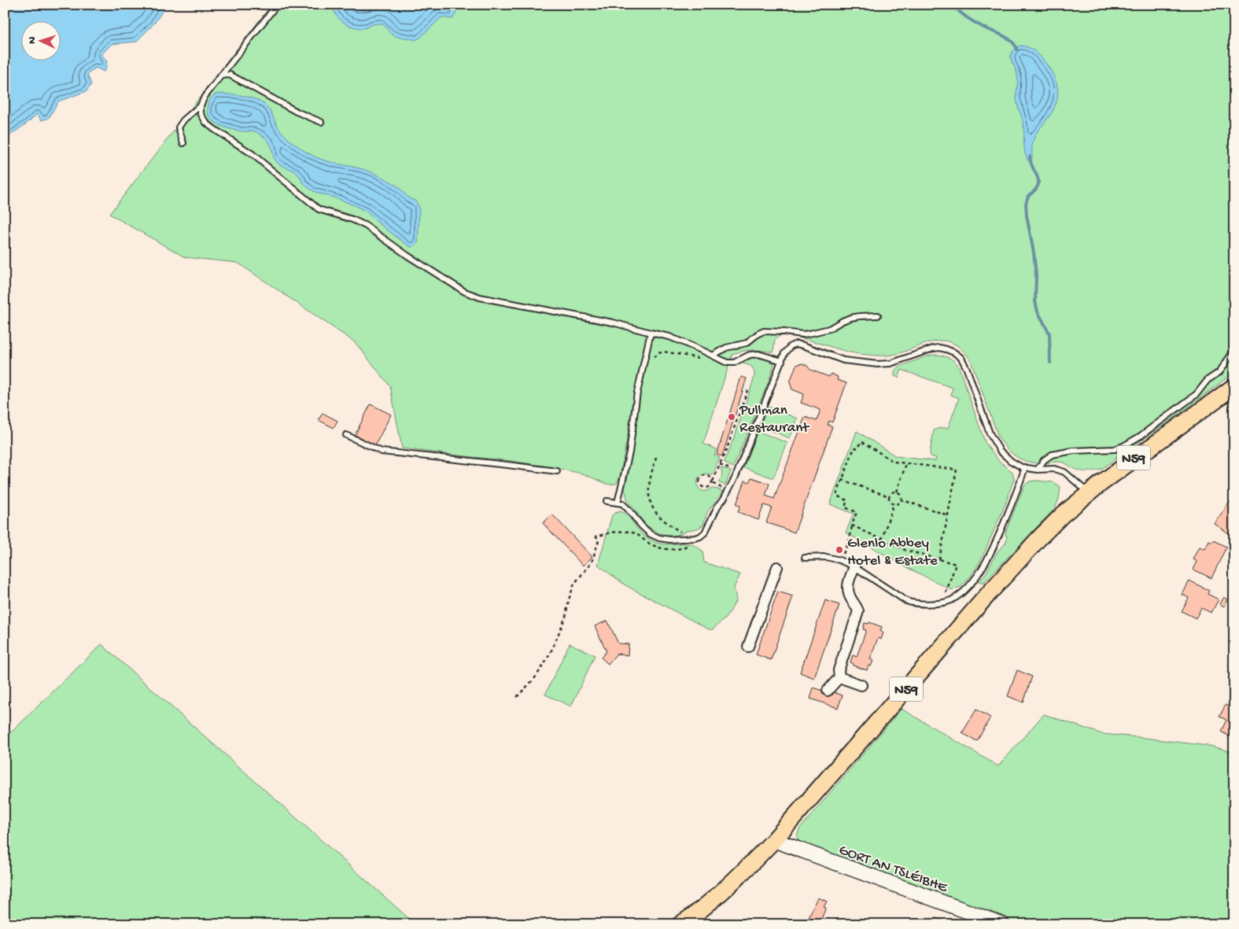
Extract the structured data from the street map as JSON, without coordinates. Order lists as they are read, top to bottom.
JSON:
{
  "streets": {
    "main road": ["N59"],
    "street": ["GORT AN TSLÉIBHE"]
  },
  "crossings": [
    ["N59", "GORT AN TSLÉIBHE"]
  ],
  "places": ["Pullman Restaurant", "Glenlo Abbey Hotel & Estate"],
  "north": "left"
}
